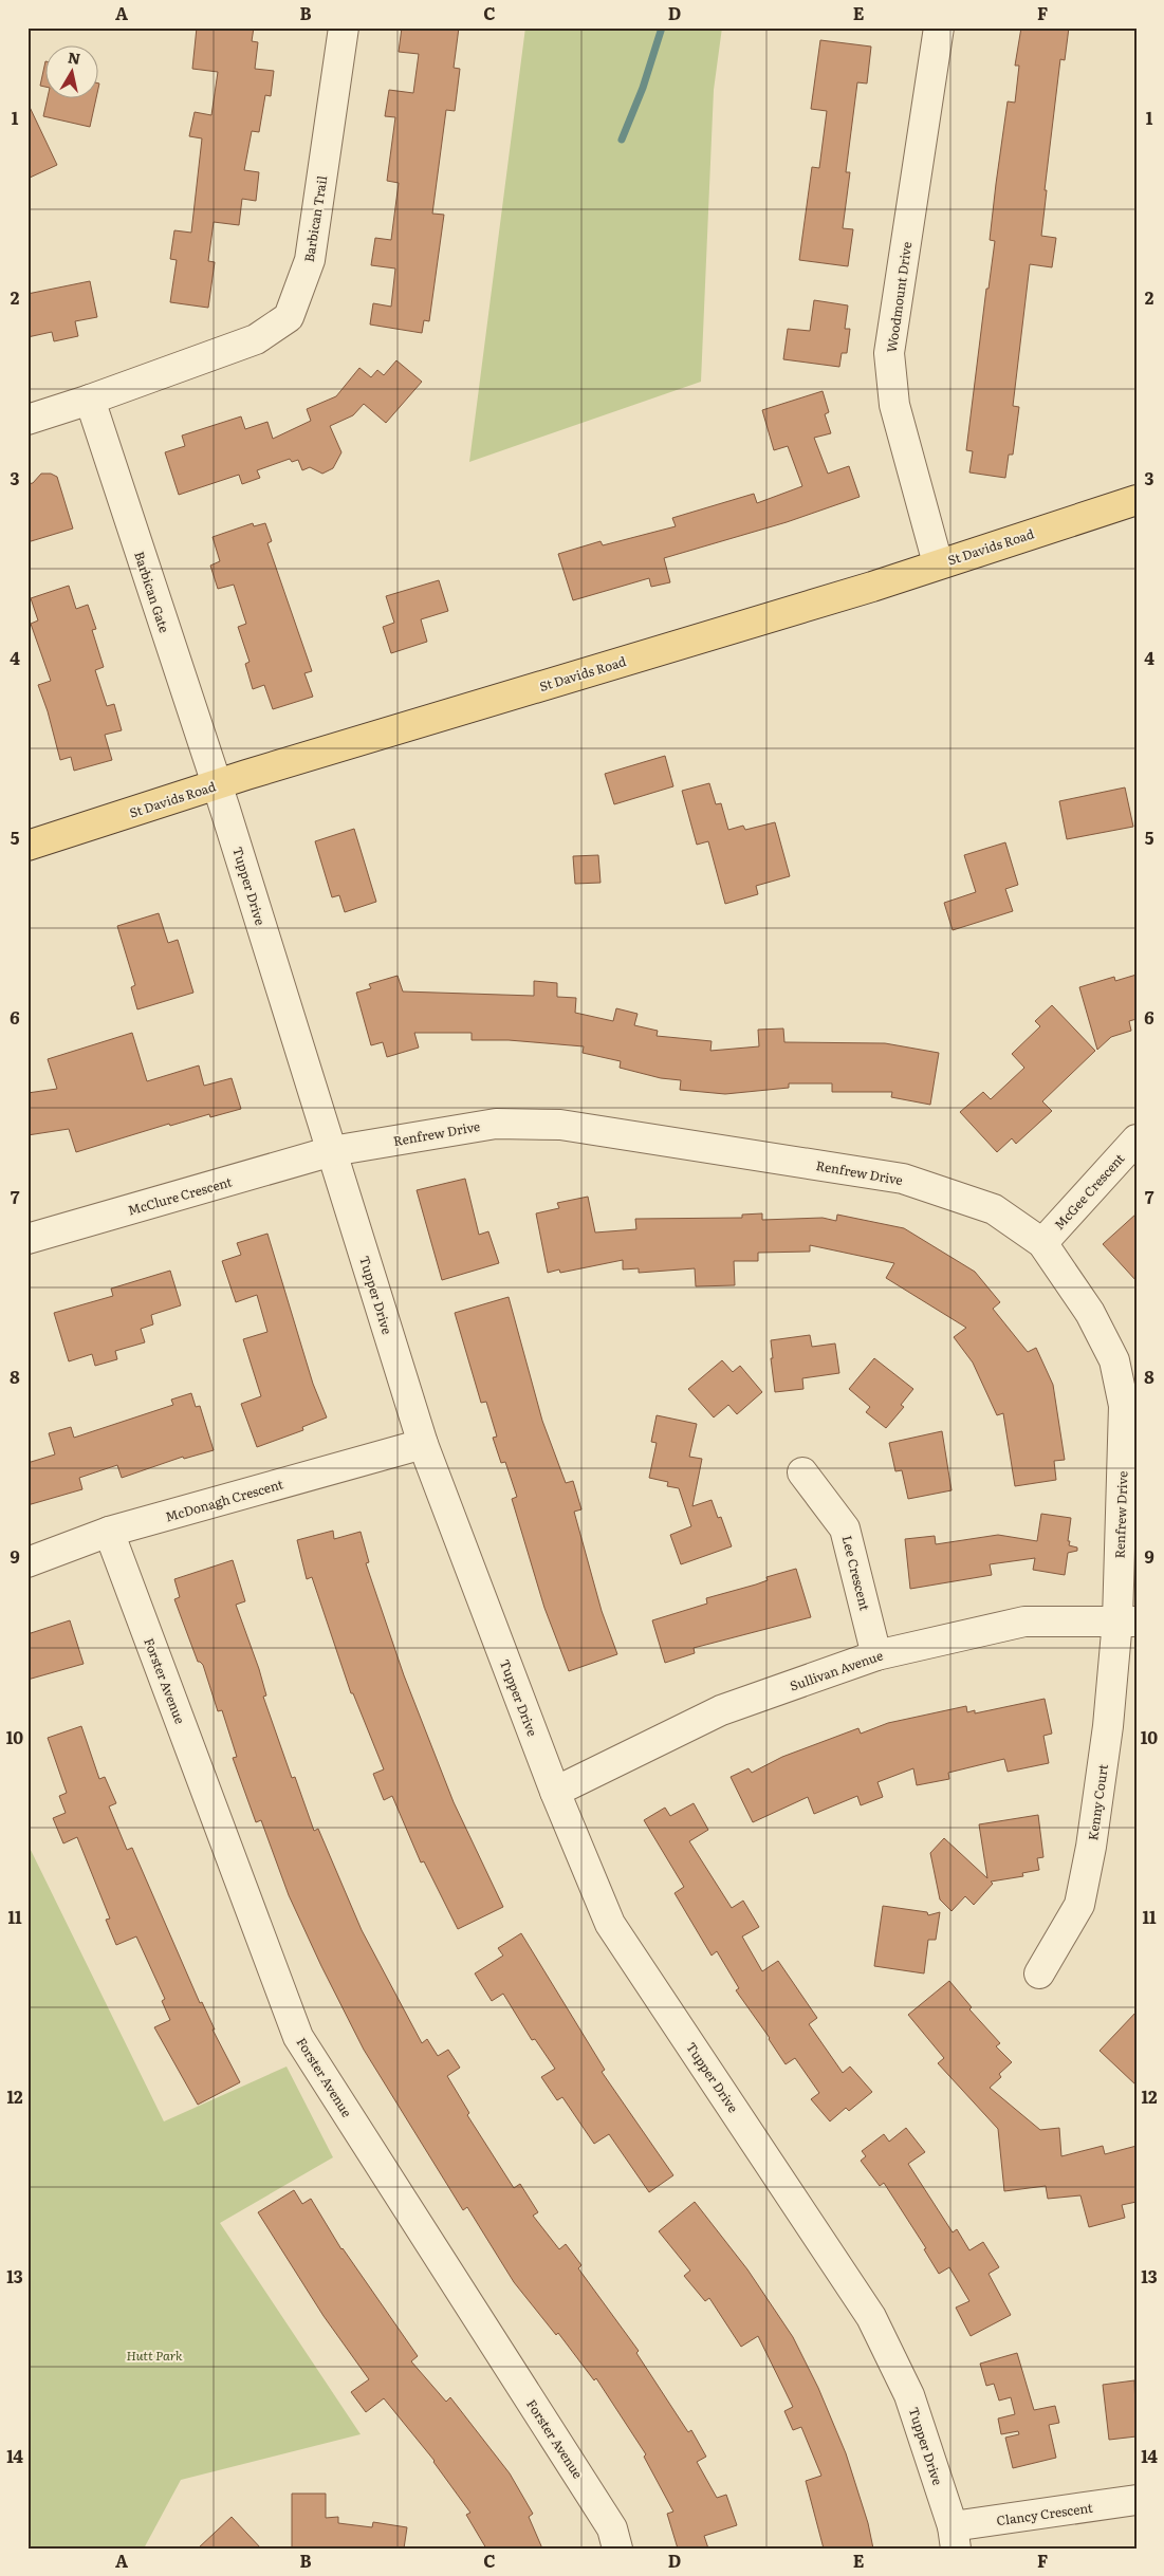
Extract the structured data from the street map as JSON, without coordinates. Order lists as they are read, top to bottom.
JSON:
{
  "streets": {
    "main road": ["St Davids Road"],
    "street": [
      "Barbican Trail",
      "Woodmount Drive",
      "Barbican Gate",
      "Tupper Drive",
      "Renfrew Drive",
      "McGee Crescent",
      "McClure Crescent",
      "McDonagh Crescent",
      "Lee Crescent",
      "Sullivan Avenue",
      "Forster Avenue",
      "Kenny Court",
      "Clancy Crescent"
    ]
  },
  "crossings": [
    ["Barbican Trail", "Barbican Gate"],
    ["Woodmount Drive", "St Davids Road"],
    ["St Davids Road", "Barbican Gate"],
    ["St Davids Road", "Tupper Drive"],
    ["Barbican Gate", "Tupper Drive"],
    ["Tupper Drive", "Renfrew Drive"],
    ["Tupper Drive", "McClure Crescent"],
    ["Tupper Drive", "McDonagh Crescent"],
    ["Tupper Drive", "Sullivan Avenue"],
    ["Tupper Drive", "Clancy Crescent"],
    ["Renfrew Drive", "McGee Crescent"],
    ["Renfrew Drive", "McClure Crescent"],
    ["Renfrew Drive", "Sullivan Avenue"],
    ["Renfrew Drive", "Kenny Court"],
    ["McDonagh Crescent", "Forster Avenue"],
    ["Lee Crescent", "Sullivan Avenue"],
    ["Sullivan Avenue", "Kenny Court"]
  ],
  "parks": ["Hutt Park"],
  "north": "top",
  "grid": {
    "columns": [
      "A",
      "B",
      "C",
      "D",
      "E",
      "F"
    ],
    "rows": [
      "1",
      "2",
      "3",
      "4",
      "5",
      "6",
      "7",
      "8",
      "9",
      "10",
      "11",
      "12",
      "13",
      "14"
    ]
  }
}
